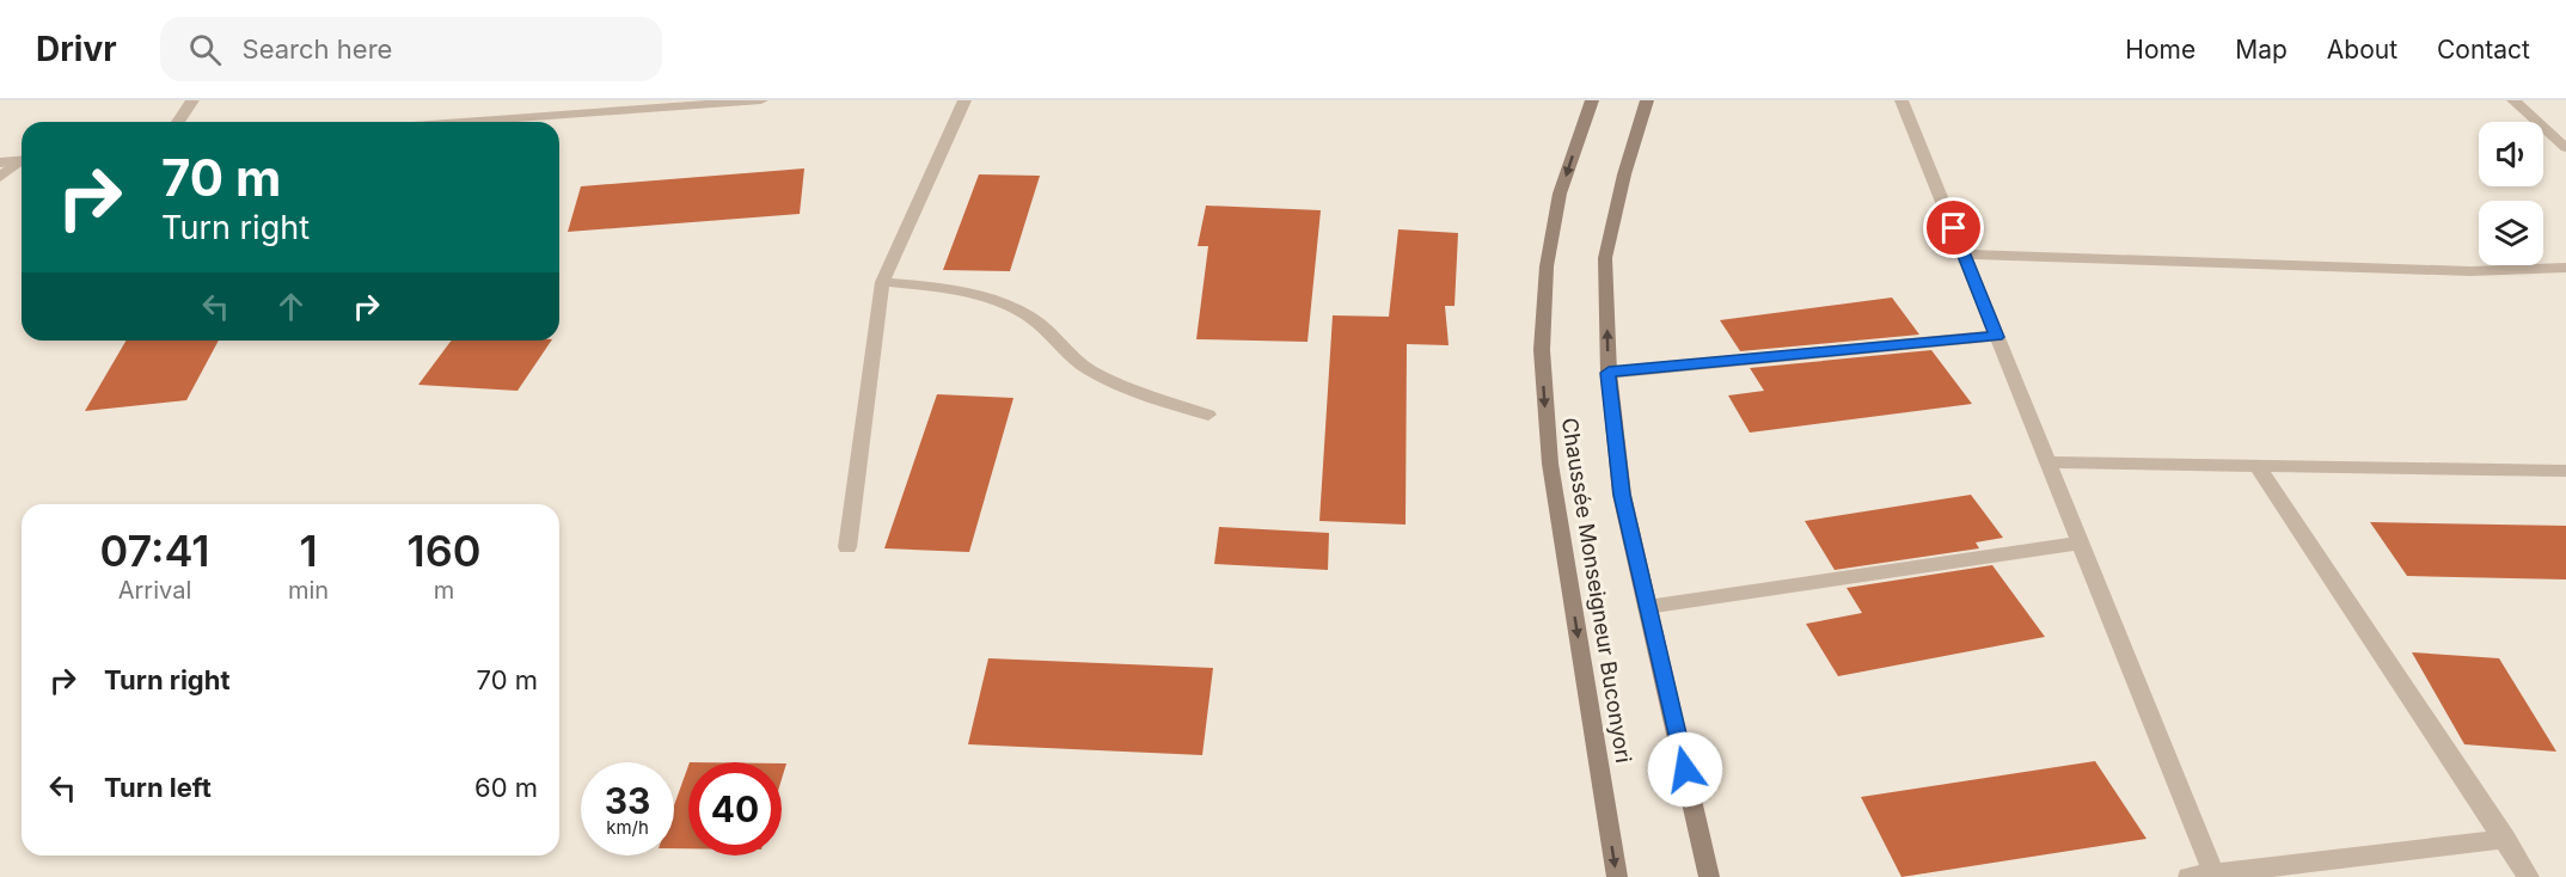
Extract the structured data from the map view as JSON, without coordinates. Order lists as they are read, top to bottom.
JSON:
{
  "streets": {
    "street": ["Chaussée Monseigneur Buconyori"]
  },
  "page": {
    "header": "Drivr",
    "search": "Search here",
    "nav": [
      "Home",
      "Map",
      "About",
      "Contact"
    ],
    "turn": ["70 m", "Turn right"],
    "eta": [
      "07:41",
      "Arrival",
      "1",
      "min",
      "160",
      "m"
    ],
    "list": [
      {
        "name": "Turn right",
        "value": "70 m"
      },
      {
        "name": "Turn left",
        "value": "60 m"
      }
    ],
    "speed": "33 km/h",
    "limit": "40"
  }
}
